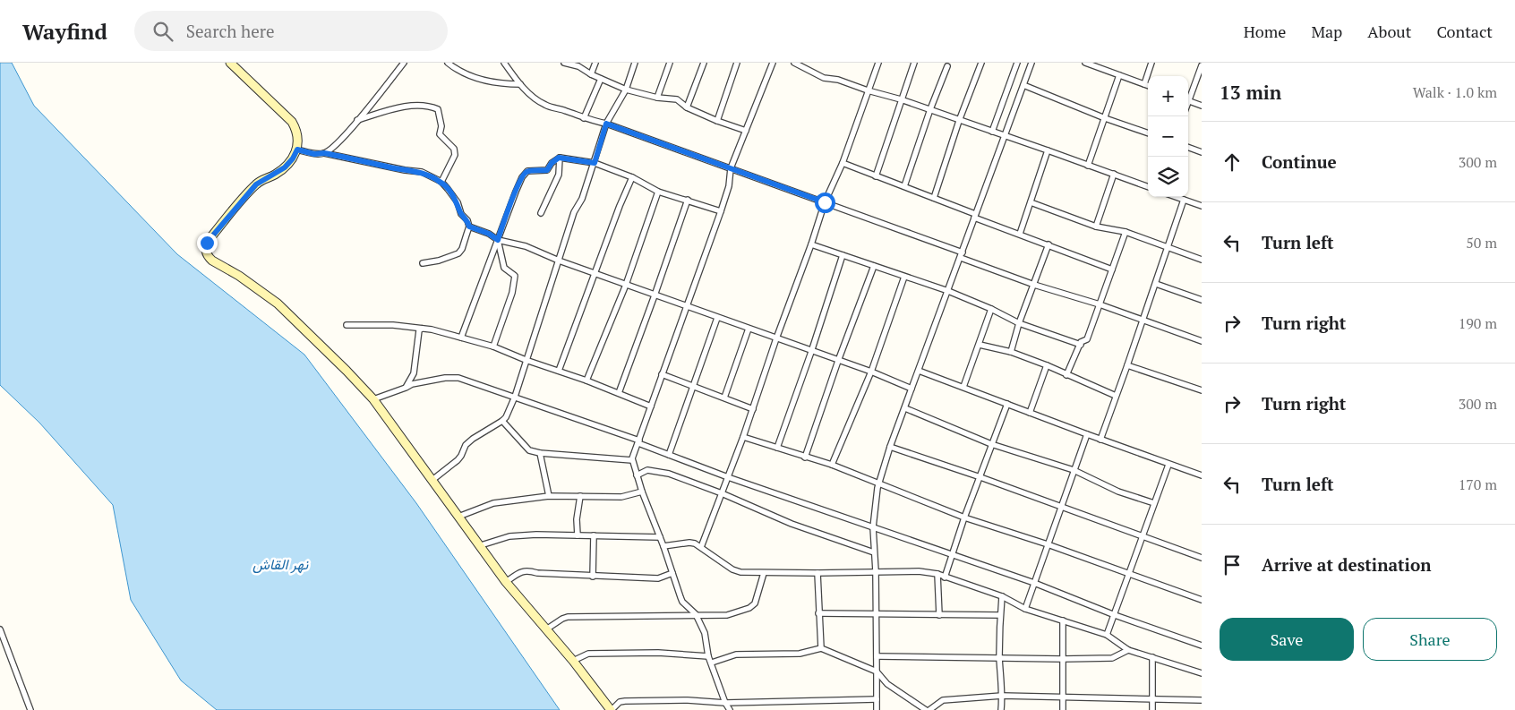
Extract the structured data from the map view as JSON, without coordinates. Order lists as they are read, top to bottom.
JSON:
{
  "water": ["نهر القاش"],
  "page": {
    "header": "Wayfind",
    "search": "Search here",
    "nav": [
      "Home",
      "Map",
      "About",
      "Contact"
    ],
    "heading": ["13 min", "Walk · 1.0 km"],
    "map_buttons": ["+", "−"],
    "list": [
      ["Continue", "300 m"],
      ["Turn left", "50 m"],
      ["Turn right", "190 m"],
      ["Turn right", "300 m"],
      ["Turn left", "170 m"],
      "Arrive at destination"
    ],
    "buttons": ["Save", "Share"]
  }
}
